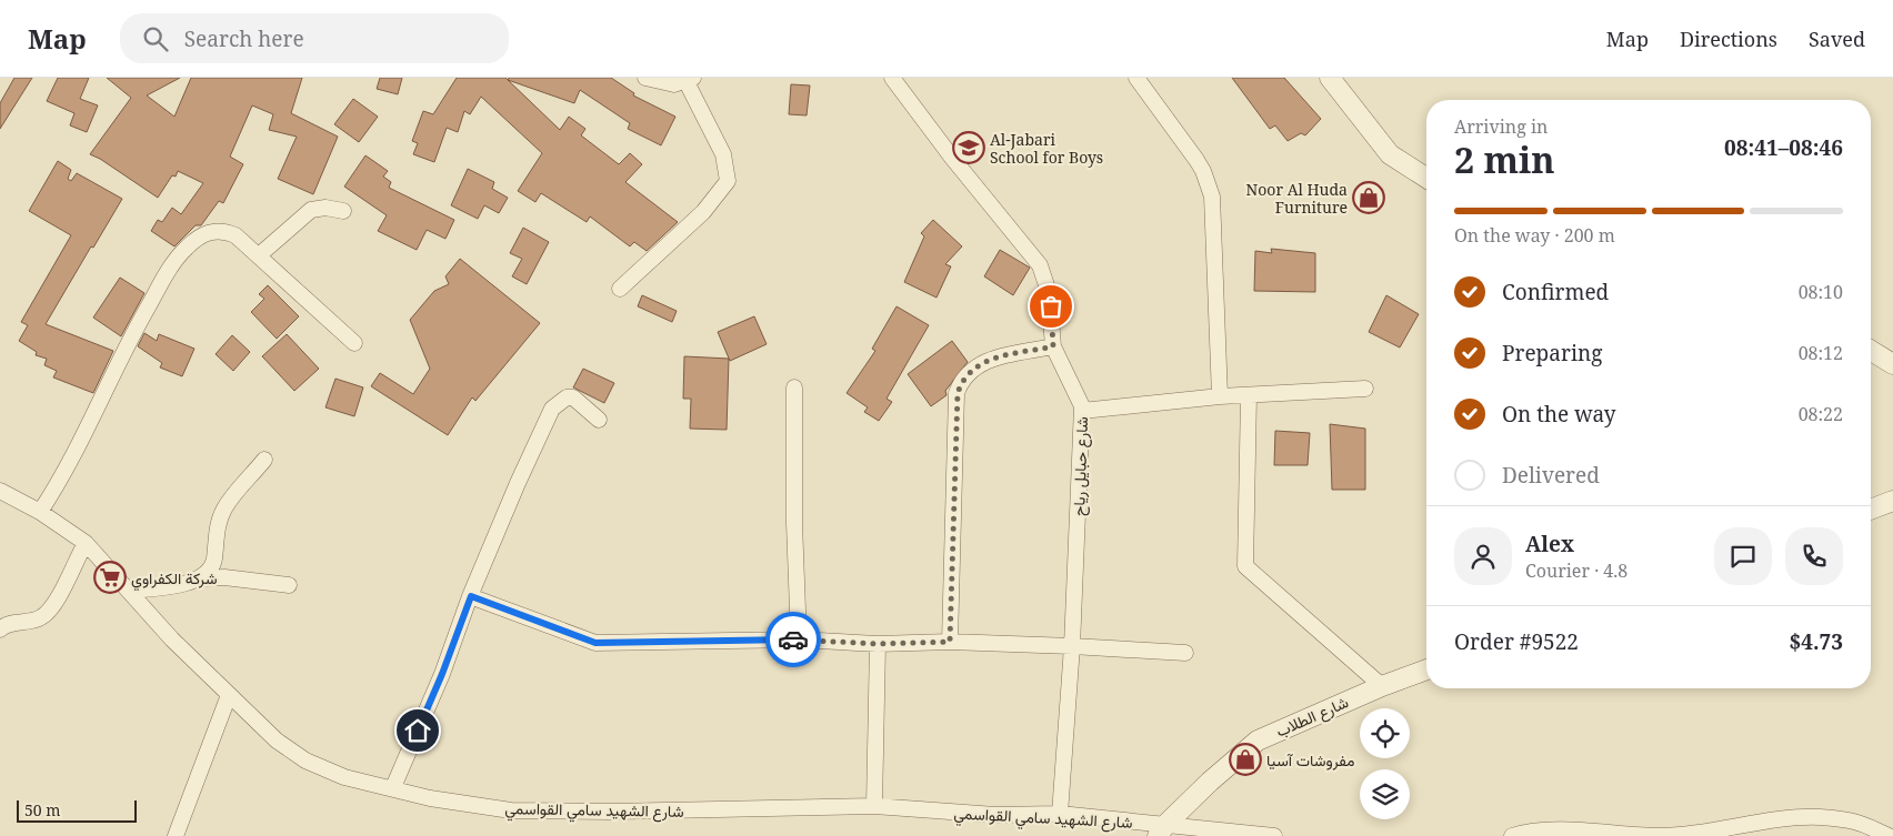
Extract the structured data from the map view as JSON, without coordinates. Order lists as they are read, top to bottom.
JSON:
{
  "streets": {
    "street": ["شارع حبايل رياح", "شارع الطلاب", "شارع الشهيد سامي القواسمي"]
  },
  "crossings": [
    ["شارع حبايل رياح", "شارع الشهيد سامي القواسمي"],
    ["شارع الطلاب", "شارع الشهيد سامي القواسمي"]
  ],
  "places": {
    "school or university": ["Al-Jabari School for Boys"],
    "shop": ["Noor Al Huda Furniture", "مفروشات آسيا"],
    "supermarket": ["شركة الكفراوي"]
  },
  "scale_bar": "50 m",
  "page": {
    "header": "Map",
    "search": "Search here",
    "nav": ["Map", "Directions", "Saved"],
    "heading": ["2 min", "Arriving in", "08:41–08:46"],
    "panel": [
      "Alex",
      "Courier · 4.8",
      "Order #9522",
      "$4.73"
    ],
    "bar": "On the way · 200 m",
    "list": [
      ["Confirmed", "08:10"],
      ["Preparing", "08:12"],
      ["On the way", "08:22"],
      "Delivered"
    ],
    "scale": "50 m"
  }
}
